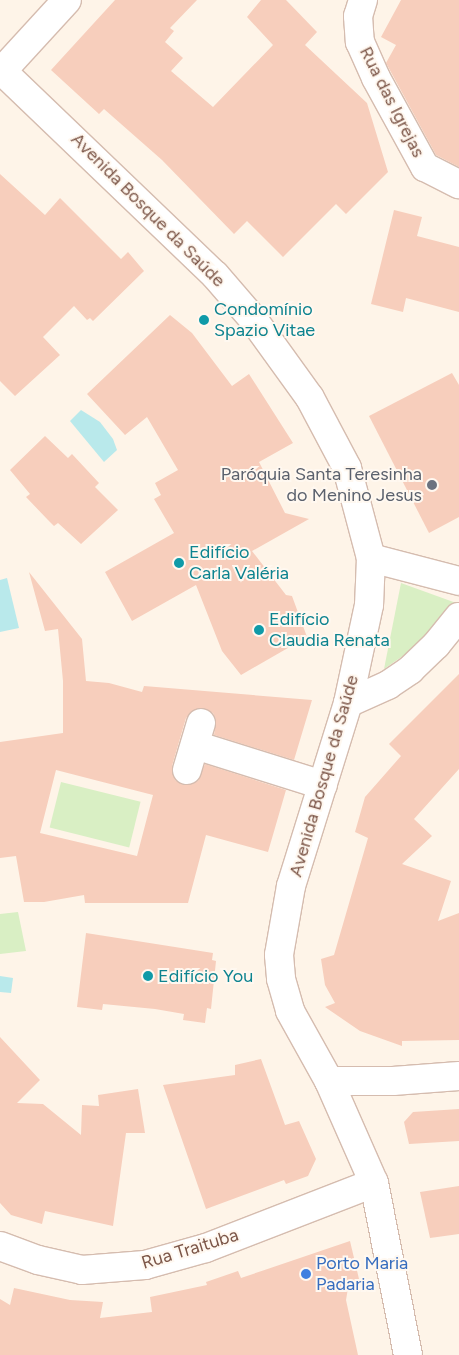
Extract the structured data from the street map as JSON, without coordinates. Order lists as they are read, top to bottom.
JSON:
{
  "streets": {
    "street": ["Rua das Igrejas", "Avenida Bosque da Saúde", "Rua Traituba"]
  },
  "crossings": [
    ["Avenida Bosque da Saúde", "Rua Traituba"]
  ],
  "places": [
    "Condomínio Spazio Vitae",
    "Paróquia Santa Teresinha do Menino Jesus",
    "Edifício Carla Valéria",
    "Edifício Claudia Renata",
    "Edifício You",
    "Porto Maria Padaria"
  ]
}
